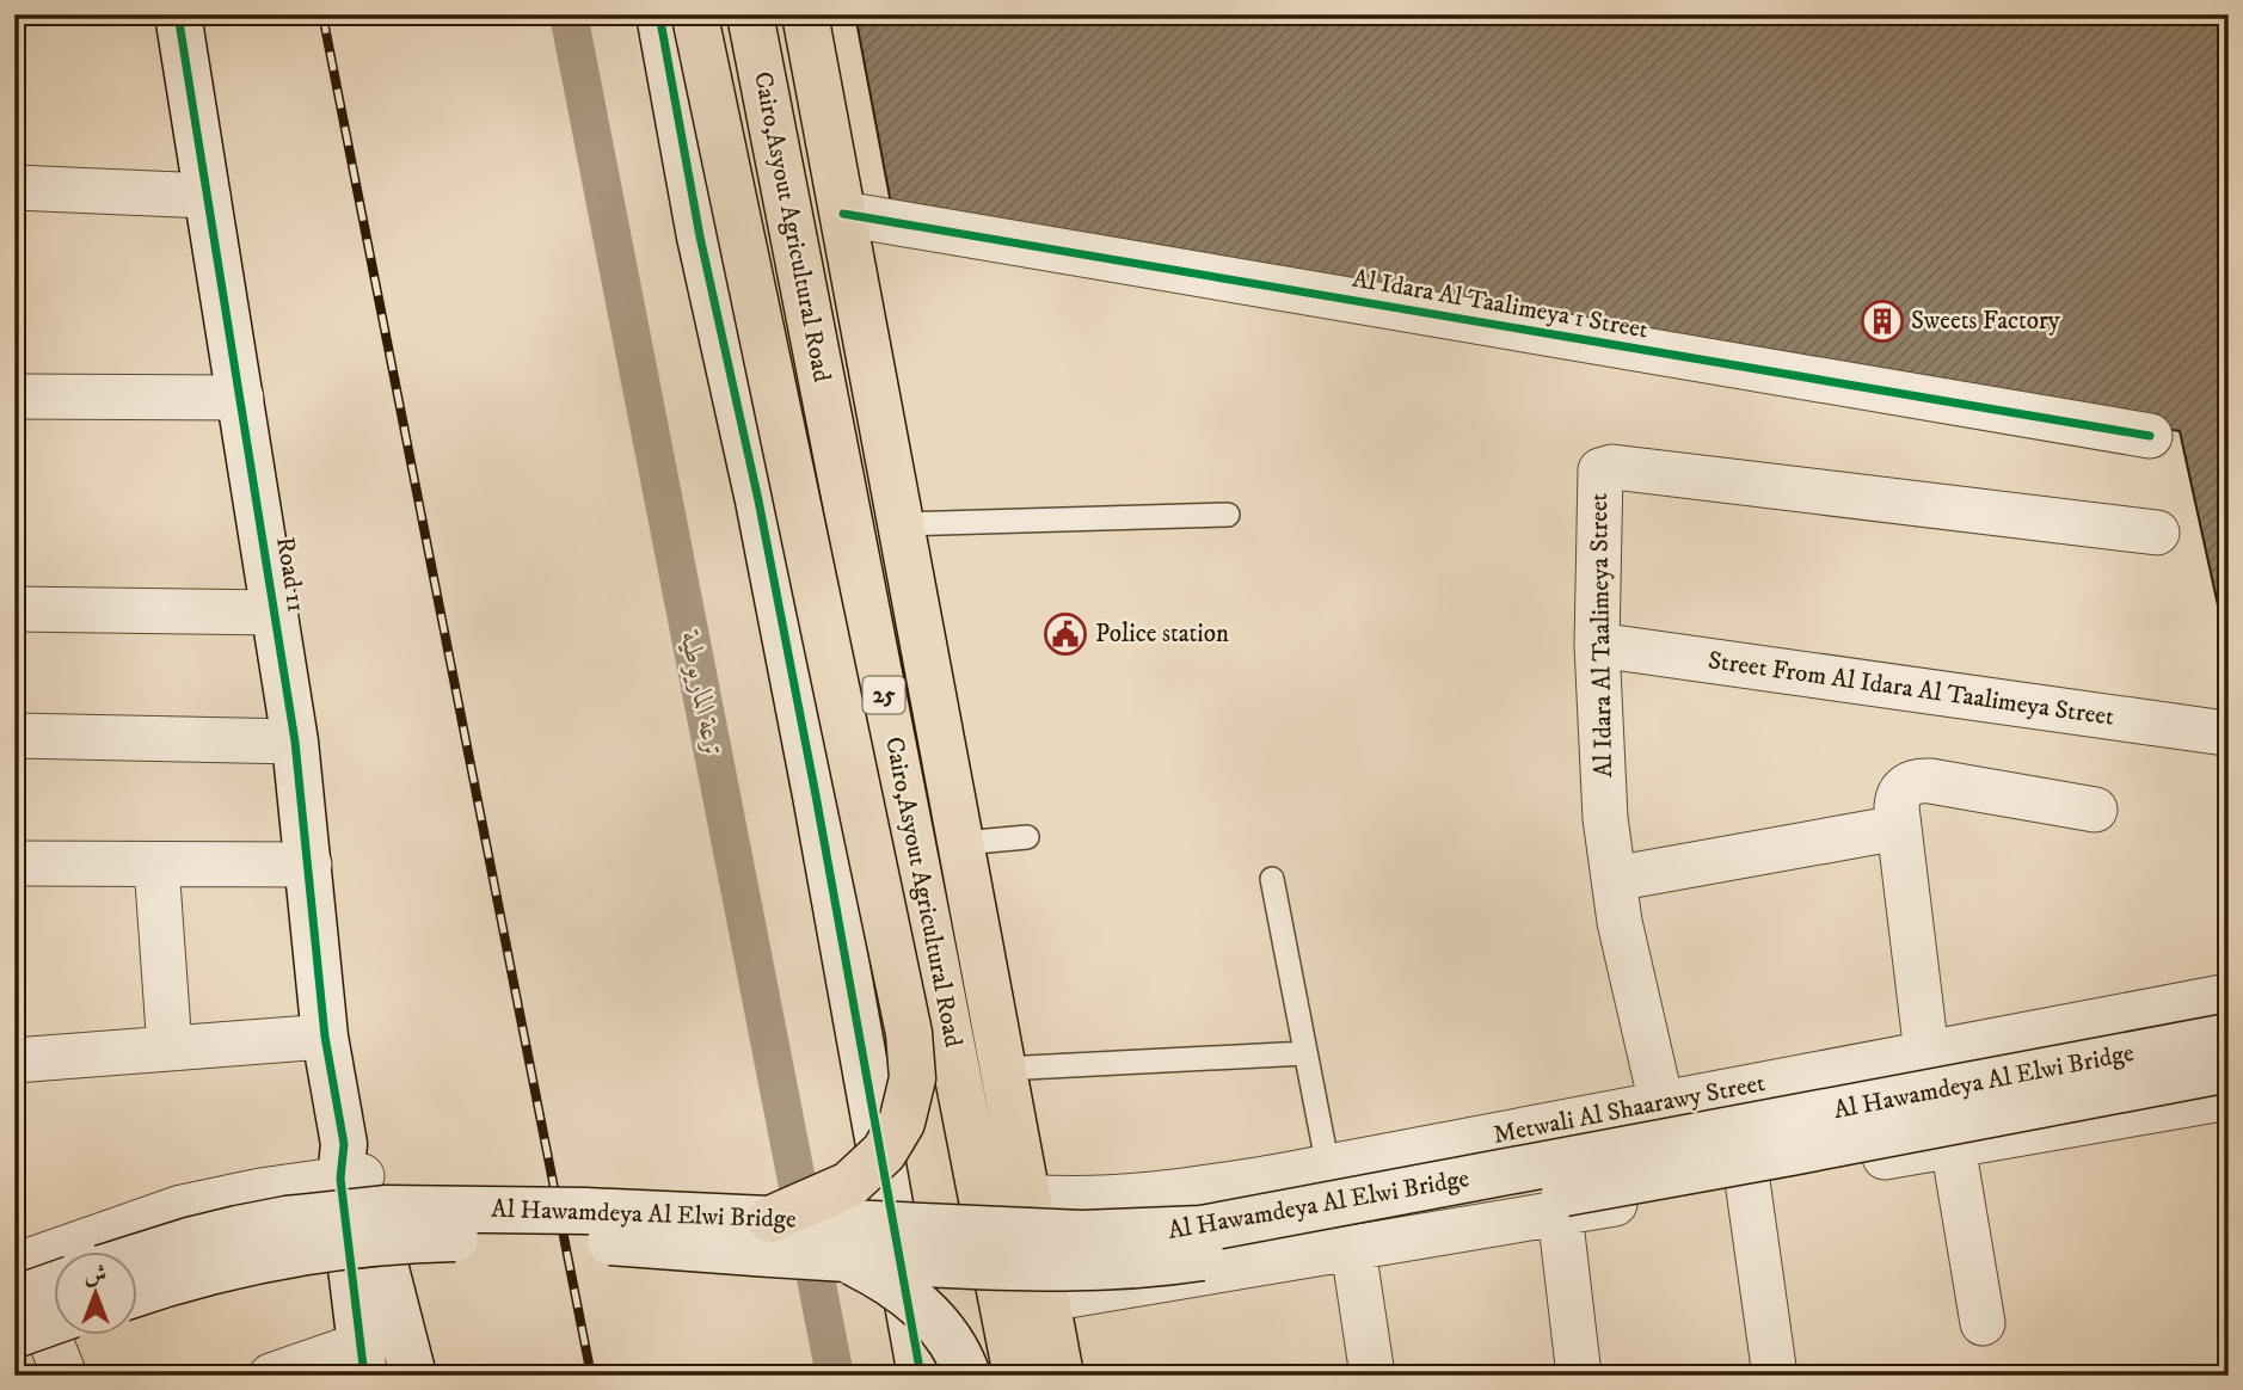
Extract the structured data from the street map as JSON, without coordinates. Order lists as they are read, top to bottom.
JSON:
{
  "streets": {
    "highway": ["Cairo,Asyout Agricultural Road", "25"],
    "main road": ["Road 11", "Al Hawamdeya Al Elwi Bridge"],
    "street": [
      "Al Idara Al Taalimeya 1 Street",
      "Al Idara Al Taalimeya Street",
      "Street From Al Idara Al Taalimeya Street",
      "Metwali Al Shaarawy Street"
    ]
  },
  "crossings": [
    ["Cairo,Asyout Agricultural Road", "Al Idara Al Taalimeya 1 Street"],
    ["Cairo,Asyout Agricultural Road", "Metwali Al Shaarawy Street"],
    ["Al Idara Al Taalimeya Street", "Street From Al Idara Al Taalimeya Street"],
    ["Al Idara Al Taalimeya Street", "Metwali Al Shaarawy Street"]
  ],
  "water": ["ترعة الماريوطية"],
  "places": {
    "building": ["Sweets Factory"],
    "public building": ["Police station"]
  },
  "north": "top"
}
